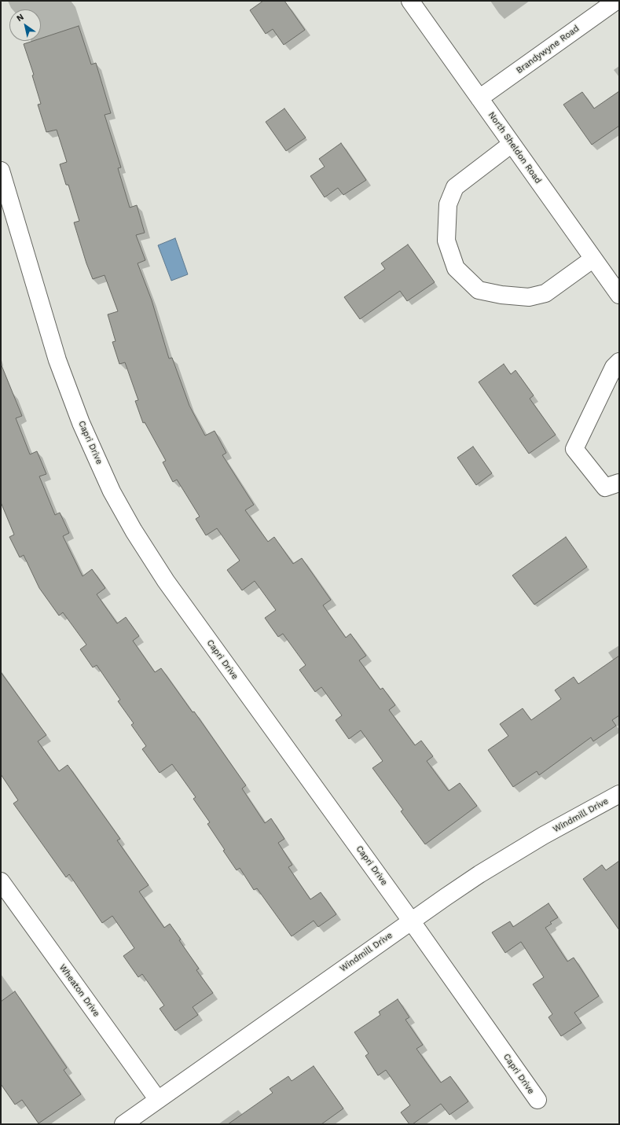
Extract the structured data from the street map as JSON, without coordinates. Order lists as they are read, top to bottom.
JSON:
{
  "streets": {
    "street": [
      "Brandywyne Road",
      "North Sheldon Road",
      "Capri Drive",
      "Windmill Drive",
      "Wheaton Drive"
    ]
  },
  "crossings": [
    ["Brandywyne Road", "North Sheldon Road"],
    ["Capri Drive", "Windmill Drive"],
    ["Windmill Drive", "Wheaton Drive"]
  ],
  "north": "top left"
}
